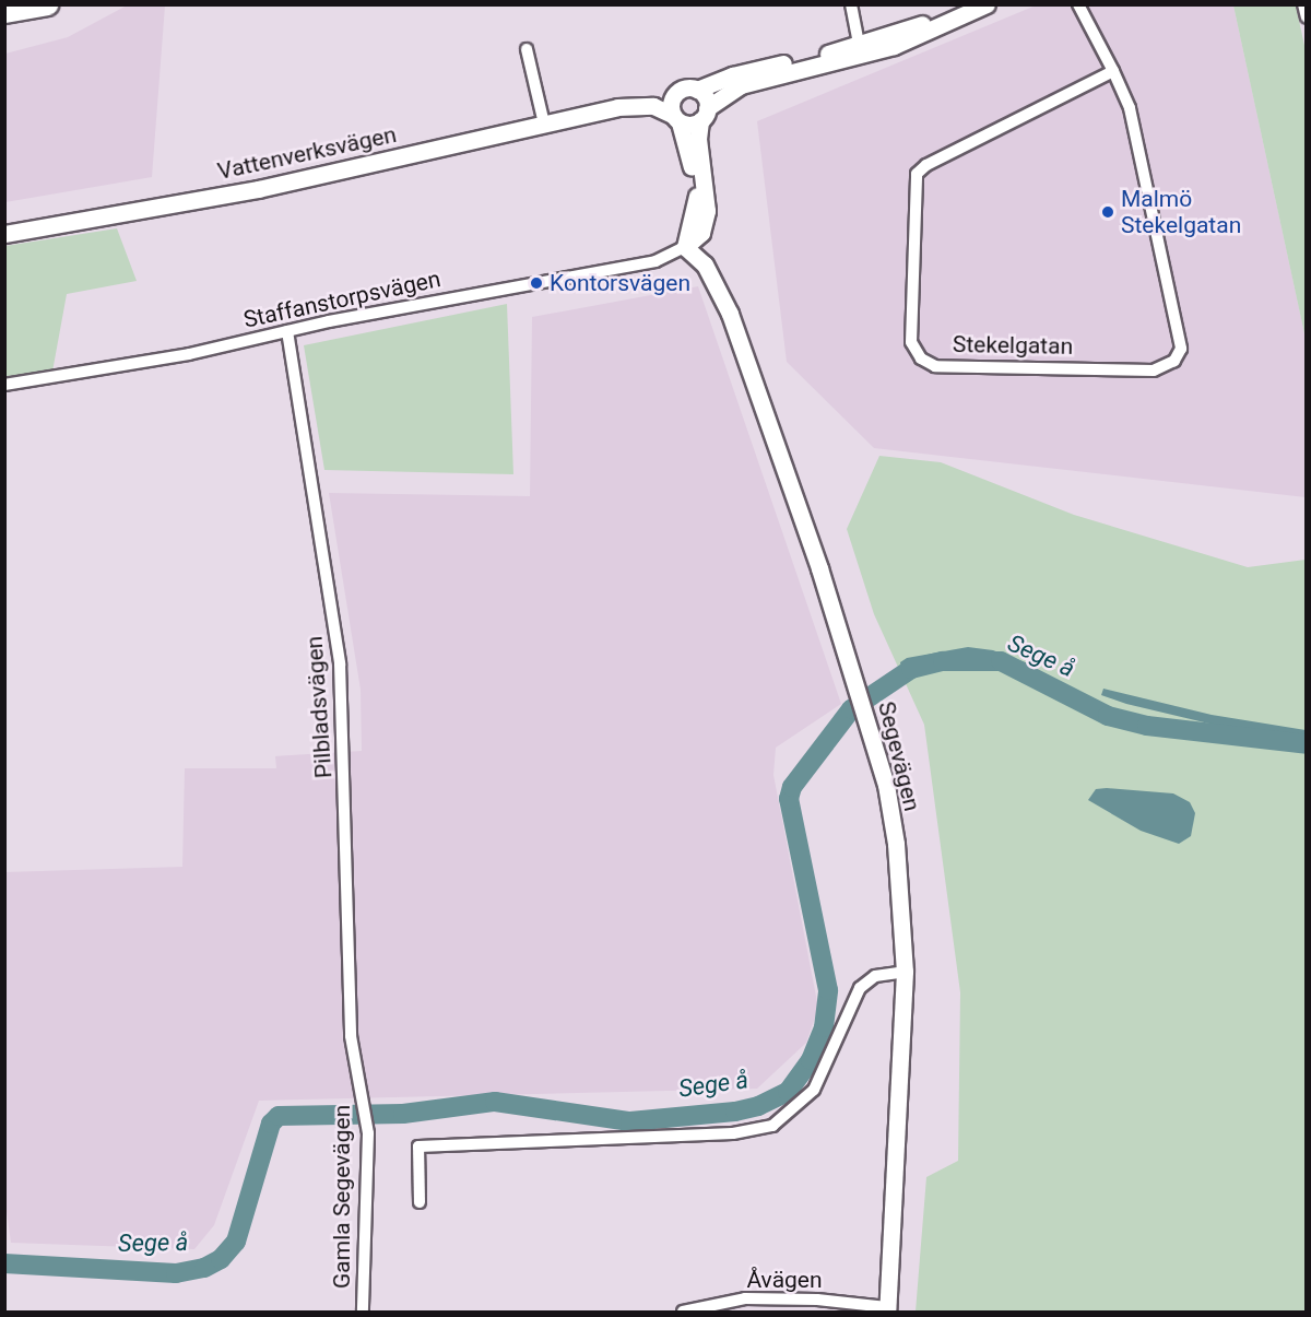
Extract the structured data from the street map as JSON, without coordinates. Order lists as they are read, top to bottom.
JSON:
{
  "streets": {
    "street": [
      "Vattenverksvägen",
      "Staffanstorpsvägen",
      "Stekelgatan",
      "Pilbladsvägen",
      "Segevägen",
      "Gamla Segevägen",
      "Åvägen"
    ]
  },
  "crossings": [
    ["Staffanstorpsvägen", "Pilbladsvägen"],
    ["Staffanstorpsvägen", "Segevägen"],
    ["Pilbladsvägen", "Gamla Segevägen"],
    ["Segevägen", "Åvägen"]
  ],
  "water": ["Sege å"],
  "places": ["Malmö Stekelgatan", "Kontorsvägen"]
}
